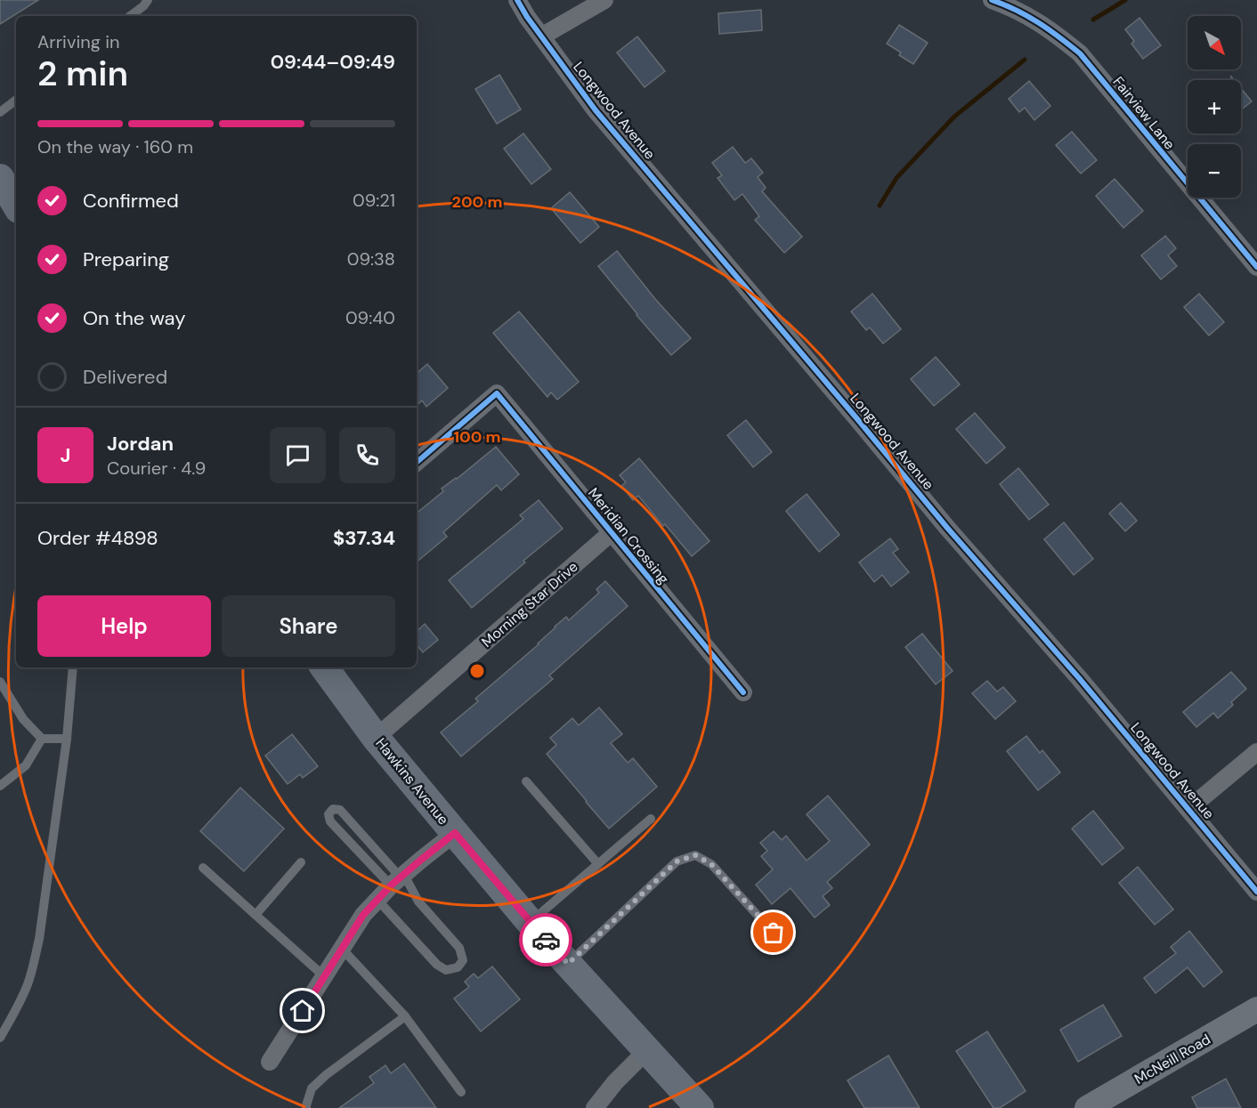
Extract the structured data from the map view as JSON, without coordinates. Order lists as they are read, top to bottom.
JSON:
{
  "streets": {
    "main road": ["Hawkins Avenue"],
    "street": [
      "Longwood Avenue",
      "Fairview Lane",
      "Meridian Crossing",
      "Morning Star Drive",
      "McNeill Road"
    ]
  },
  "crossings": [
    ["Meridian Crossing", "Morning Star Drive"],
    ["Morning Star Drive", "Hawkins Avenue"]
  ],
  "north": "bottom right",
  "page": {
    "map_buttons": ["+", "−"],
    "heading": ["2 min", "Arriving in", "09:44–09:49"],
    "panel": [
      "Jordan",
      "Courier · 4.9",
      "Order #4898",
      "$37.34"
    ],
    "bar": "On the way · 160 m",
    "list": [
      ["Confirmed", "09:21"],
      ["Preparing", "09:38"],
      ["On the way", "09:40"],
      "Delivered"
    ],
    "round": "J",
    "buttons": ["Help", "Share"]
  },
  "rings": ["200 m", "100 m"]
}
